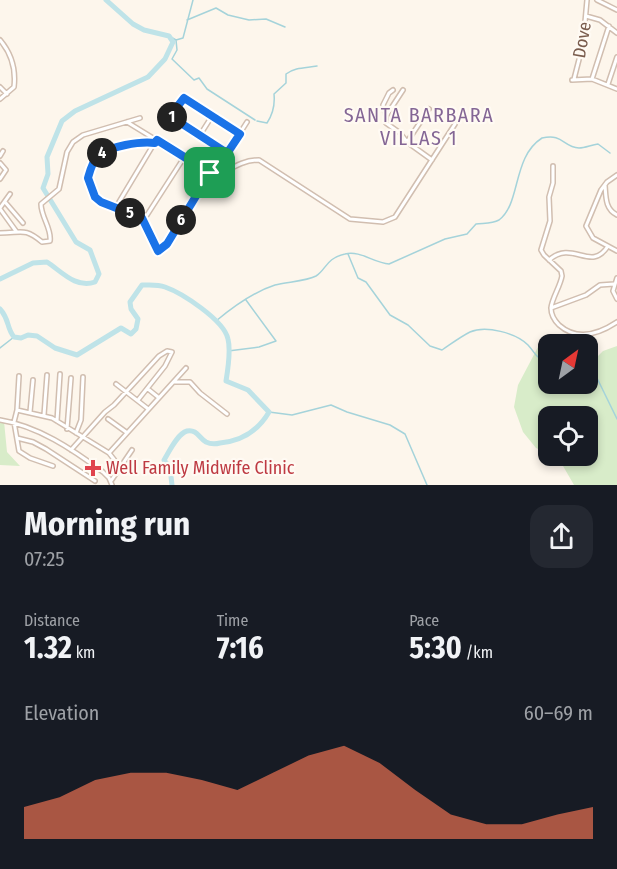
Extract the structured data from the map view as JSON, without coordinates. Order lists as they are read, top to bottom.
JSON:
{
  "streets": {
    "street": ["Dove"]
  },
  "districts": ["SANTA BARBARA VILLAS 1"],
  "places": {
    "health": ["Well Family Midwife Clinic"]
  },
  "north": "top right",
  "page": {
    "pins": [
      "1",
      "4",
      "5",
      "6"
    ],
    "heading": ["Morning run", "07:25"],
    "stats": [
      ["Distance", "1.32 km"],
      ["Time", "7:16"],
      ["Pace", "5:30 /km"]
    ],
    "chart": ["Elevation", "60–69 m"]
  }
}
